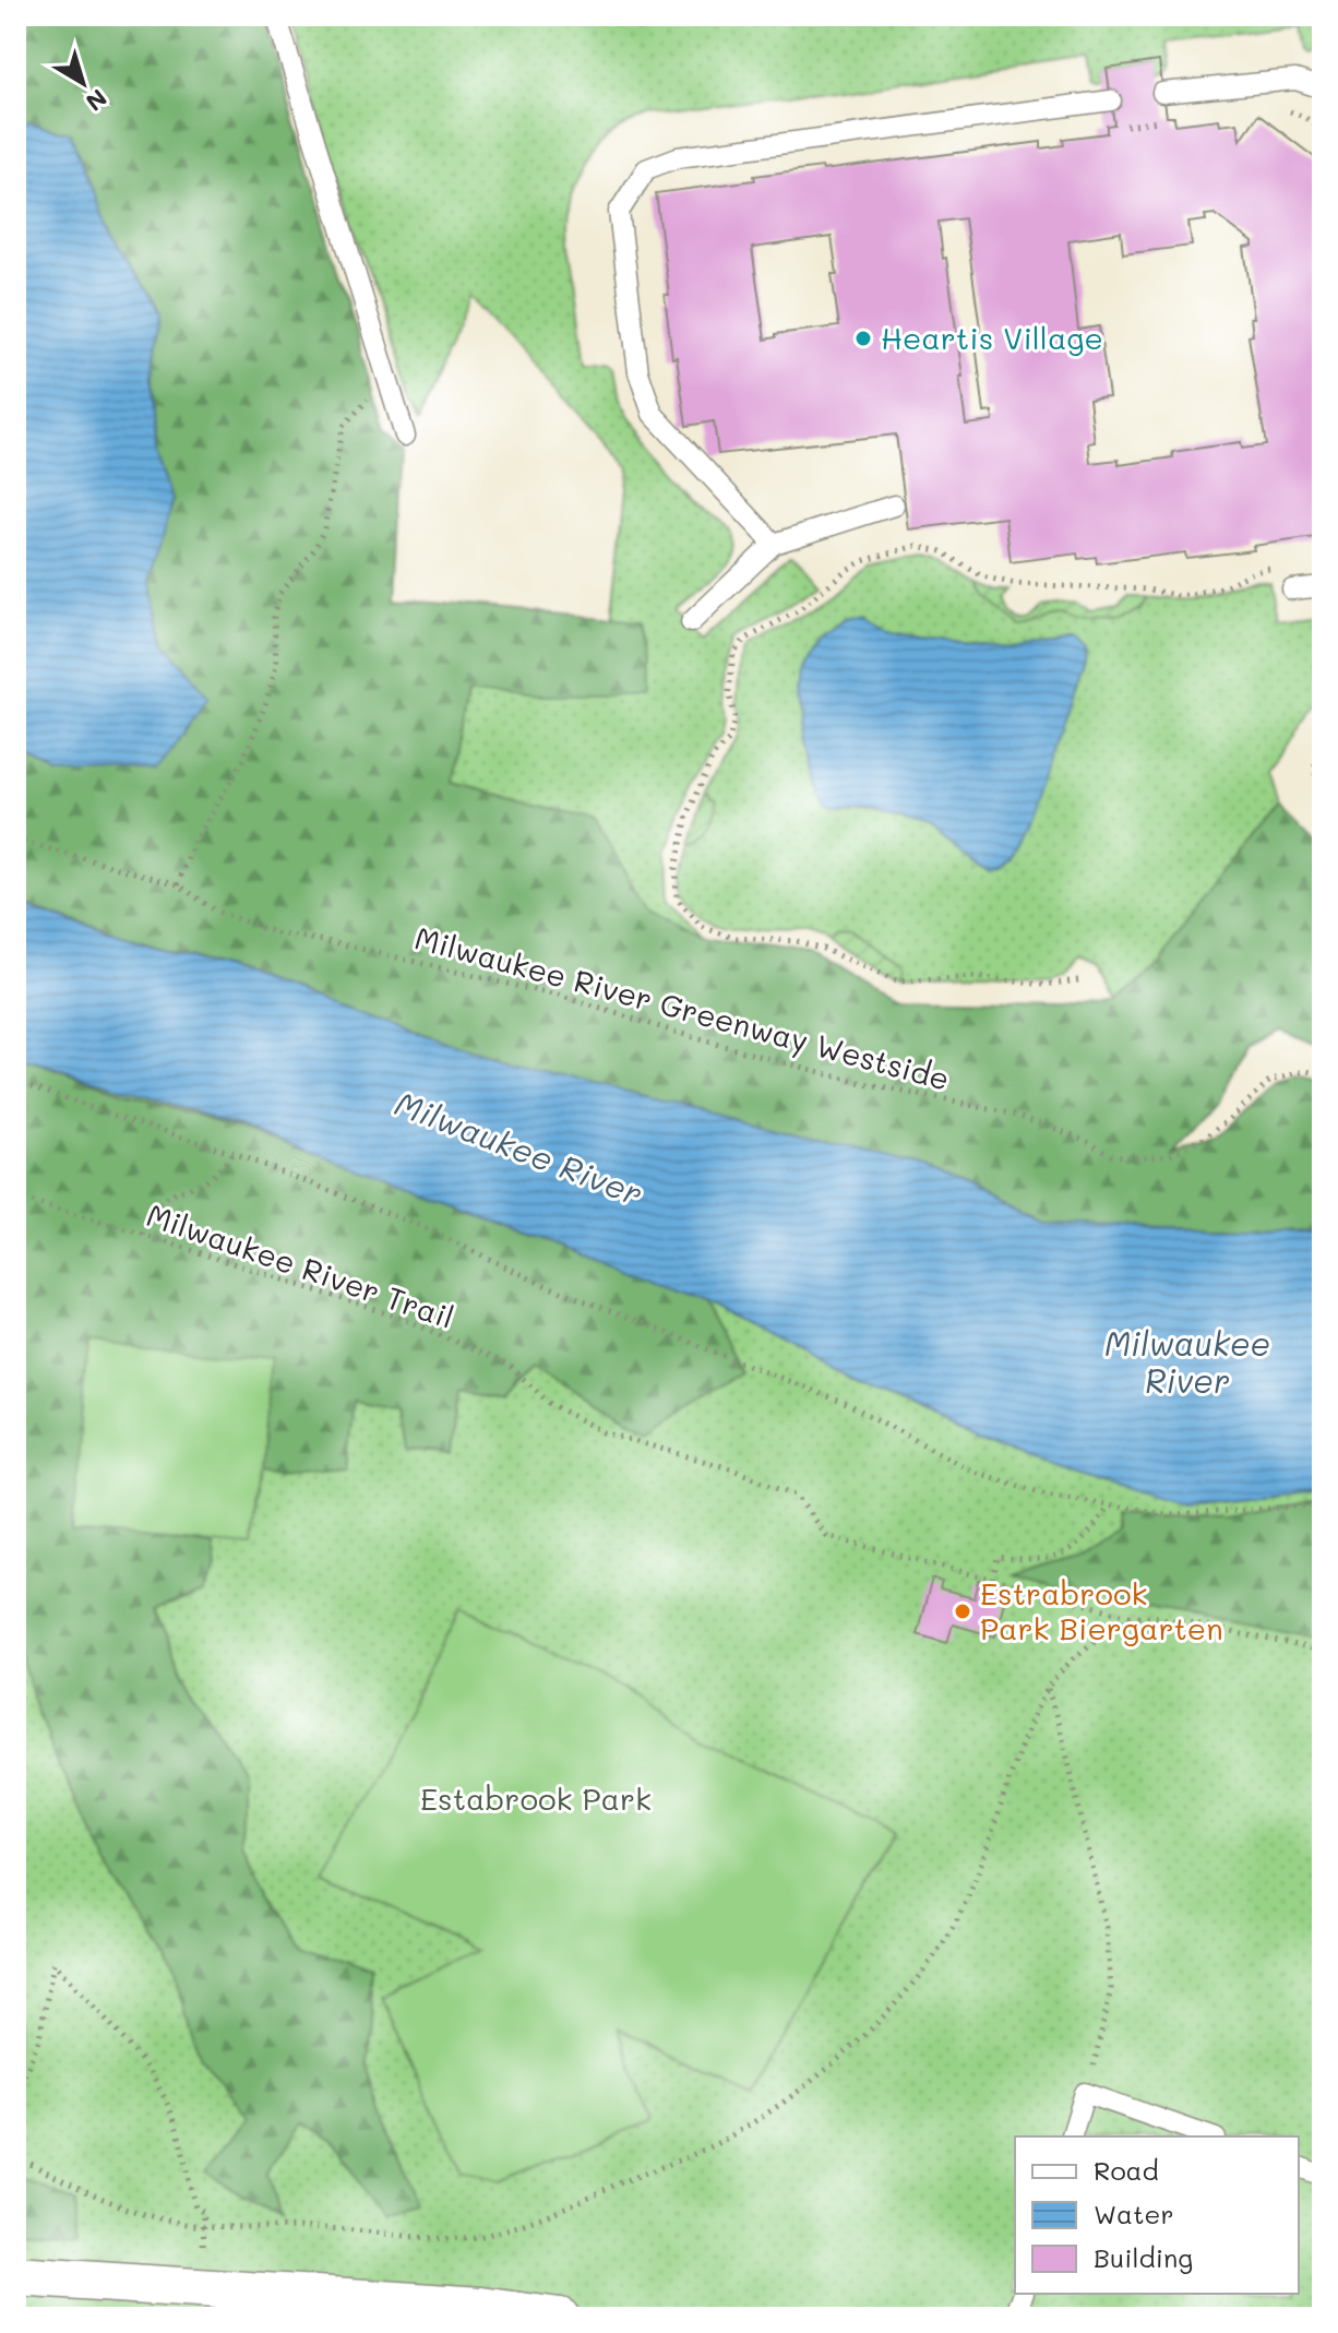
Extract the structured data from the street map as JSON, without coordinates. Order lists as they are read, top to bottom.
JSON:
{
  "streets": {
    "path": ["Milwaukee River Greenway Westside", "Milwaukee River Trail"]
  },
  "water": ["Milwaukee River"],
  "parks": ["Estabrook Park"],
  "places": ["Heartis Village", "Estrabrook Park Biergarten"],
  "legend": ["Road", "Water", "Building"],
  "north": "bottom right"
}
